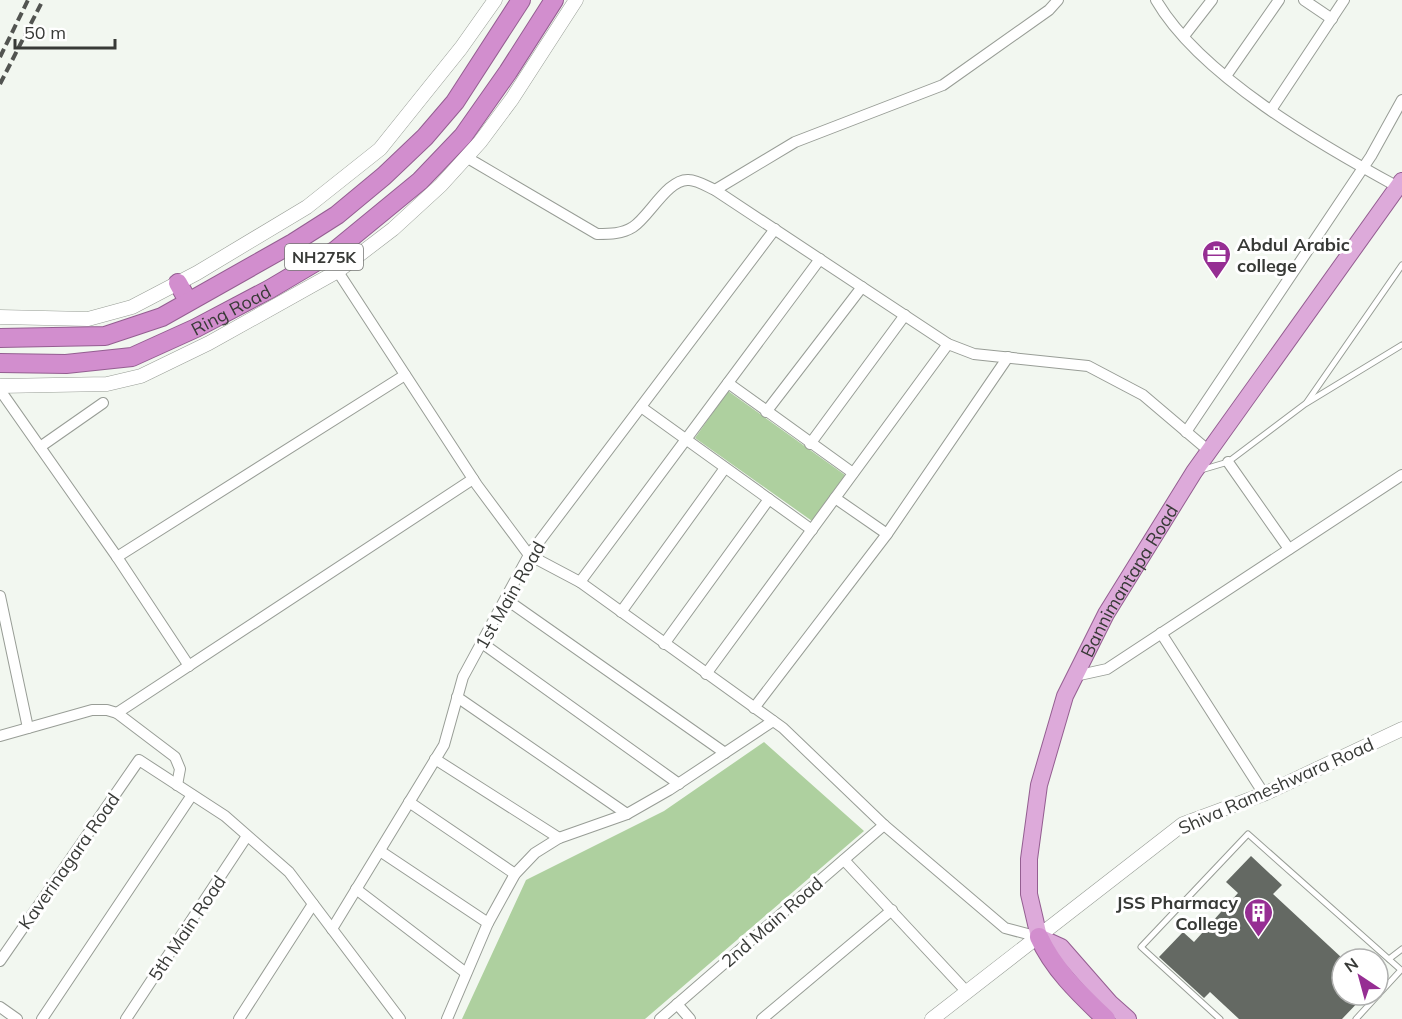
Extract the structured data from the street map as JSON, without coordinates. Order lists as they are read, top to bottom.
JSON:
{
  "streets": {
    "highway": ["NH275K", "Ring Road", "Bannimantapa Road"],
    "street": [
      "1st Main Road",
      "Shiva Rameshwara Road",
      "Kaverinagara Road",
      "2nd Main Road",
      "5th Main Road"
    ]
  },
  "crossings": [
    ["Bannimantapa Road", "Shiva Rameshwara Road"]
  ],
  "places": {
    "office": ["Abdul Arabic college"],
    "building": ["JSS Pharmacy College"]
  },
  "scale_bar": "50 m",
  "north": "top left"
}
